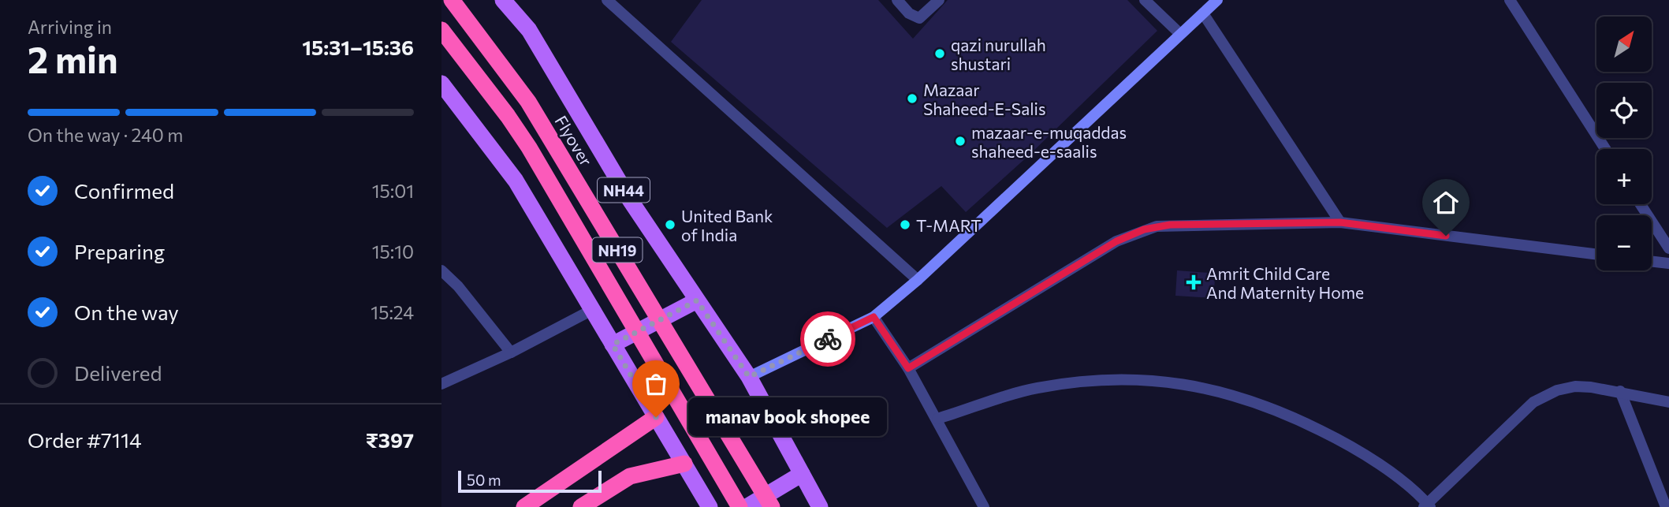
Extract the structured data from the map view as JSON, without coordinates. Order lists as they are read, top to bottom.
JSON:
{
  "streets": {
    "highway": ["Flyover", "NH19"],
    "main road": ["NH44"]
  },
  "places": {
    "other": [
      "qazi nurullah shustari",
      "Mazaar Shaheed-E-Salis",
      "mazaar-e-muqaddas shaheed-e-saalis",
      "United Bank of India",
      "T-MART",
      "manav book shopee"
    ],
    "health": ["Amrit Child Care And Maternity Home"]
  },
  "scale_bar": "50 m",
  "north": "top right",
  "page": {
    "heading": ["2 min", "Arriving in", "15:31–15:36"],
    "panel": ["Order #7114", "₹397"],
    "map_buttons": ["+", "−"],
    "bar": "On the way · 240 m",
    "list": [
      ["Confirmed", "15:01"],
      ["Preparing", "15:10"],
      ["On the way", "15:24"],
      "Delivered"
    ],
    "bubble": "manav book shopee",
    "scale": "50 m"
  }
}
